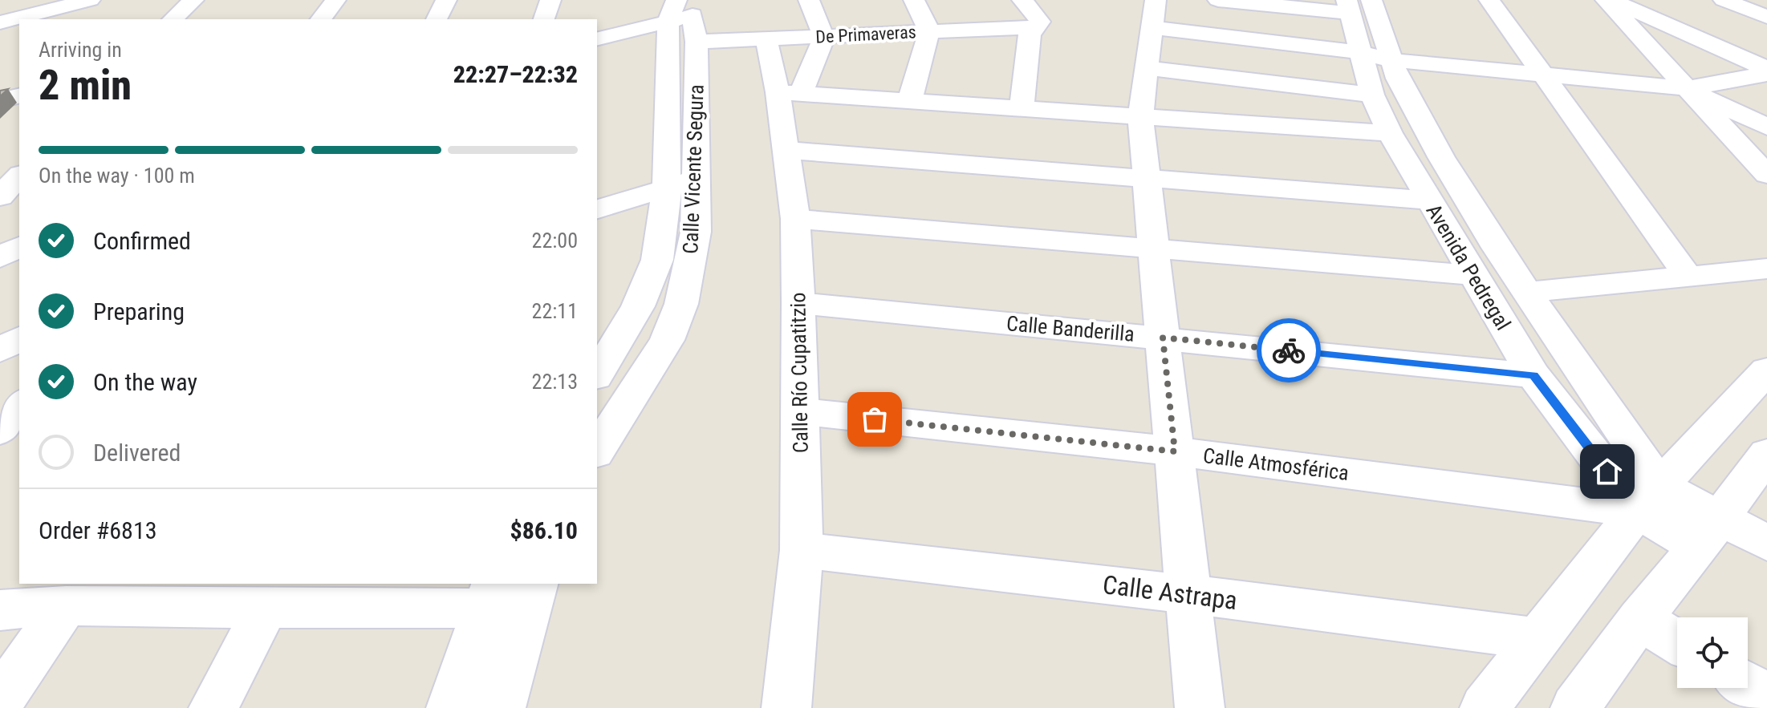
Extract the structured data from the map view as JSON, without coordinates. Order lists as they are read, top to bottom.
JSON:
{
  "streets": {
    "street": [
      "De Primaveras",
      "Calle Vicente Segura",
      "Avenida Pedregal",
      "Calle Banderilla",
      "Calle Río Cupatitzio",
      "Calle Atmosférica",
      "Calle Astrapa"
    ]
  },
  "crossings": [
    ["De Primaveras", "Calle Vicente Segura"],
    ["De Primaveras", "Calle Río Cupatitzio"],
    ["Avenida Pedregal", "Calle Banderilla"],
    ["Avenida Pedregal", "Calle Atmosférica"],
    ["Calle Banderilla", "Calle Río Cupatitzio"],
    ["Calle Río Cupatitzio", "Calle Atmosférica"],
    ["Calle Río Cupatitzio", "Calle Astrapa"]
  ],
  "page": {
    "heading": ["2 min", "Arriving in", "22:27–22:32"],
    "panel": ["Order #6813", "$86.10"],
    "bar": "On the way · 100 m",
    "list": [
      ["Confirmed", "22:00"],
      ["Preparing", "22:11"],
      ["On the way", "22:13"],
      "Delivered"
    ]
  }
}
